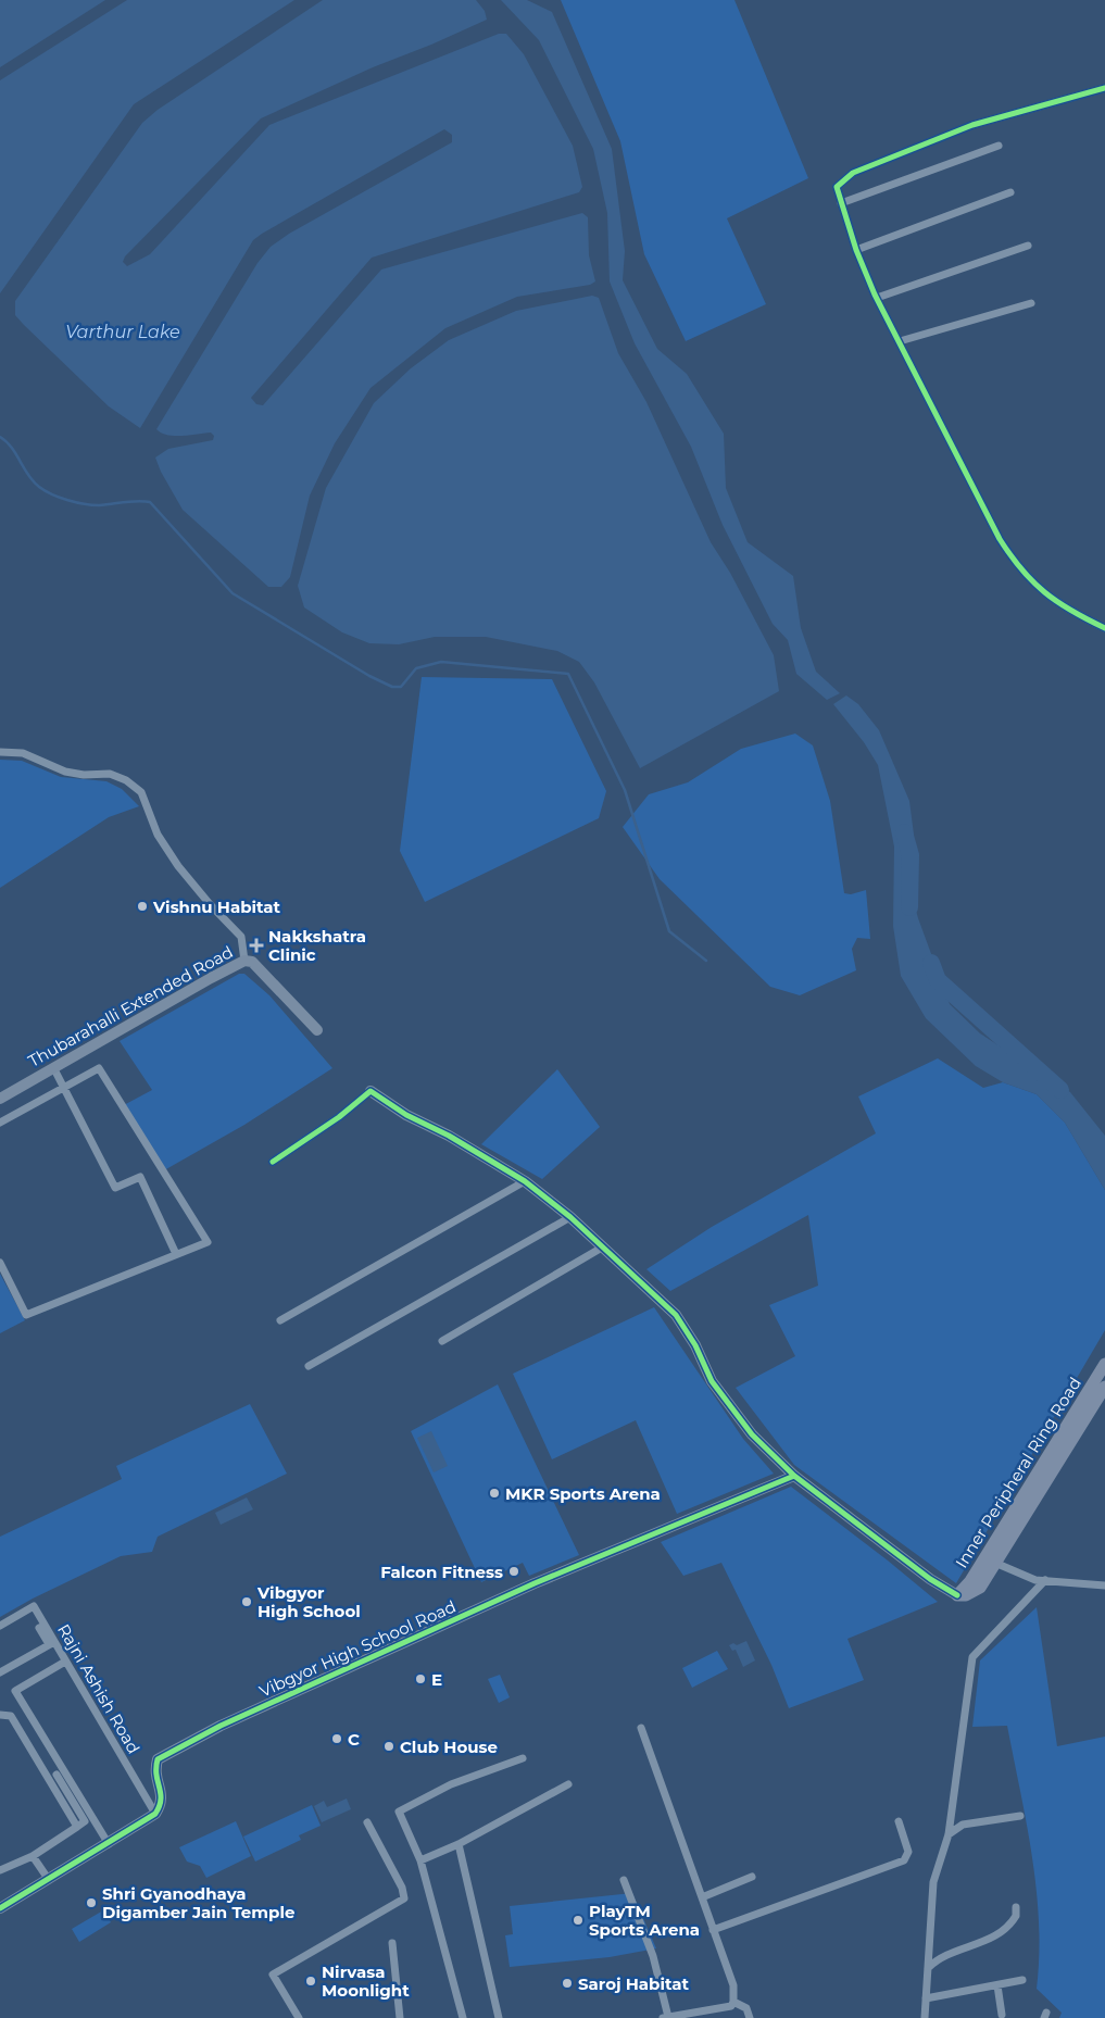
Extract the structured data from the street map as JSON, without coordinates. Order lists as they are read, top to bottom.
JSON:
{
  "streets": {
    "main road": ["Inner Peripheral Ring Road"],
    "street": ["Thubarahalli Extended Road", "Vibgyor High School Road", "Rajni Ashish Road"]
  },
  "crossings": [
    ["Vibgyor High School Road", "Rajni Ashish Road"]
  ],
  "water": ["Varthur Lake"],
  "places": {
    "other": [
      "Vishnu Habitat",
      "MKR Sports Arena",
      "Falcon Fitness",
      "Vibgyor High School",
      "E",
      "C",
      "Club House",
      "Shri Gyanodhaya Digamber Jain Temple",
      "PlayTM Sports Arena",
      "Nirvasa Moonlight",
      "Saroj Habitat"
    ],
    "health": ["Nakkshatra Clinic"]
  }
}
